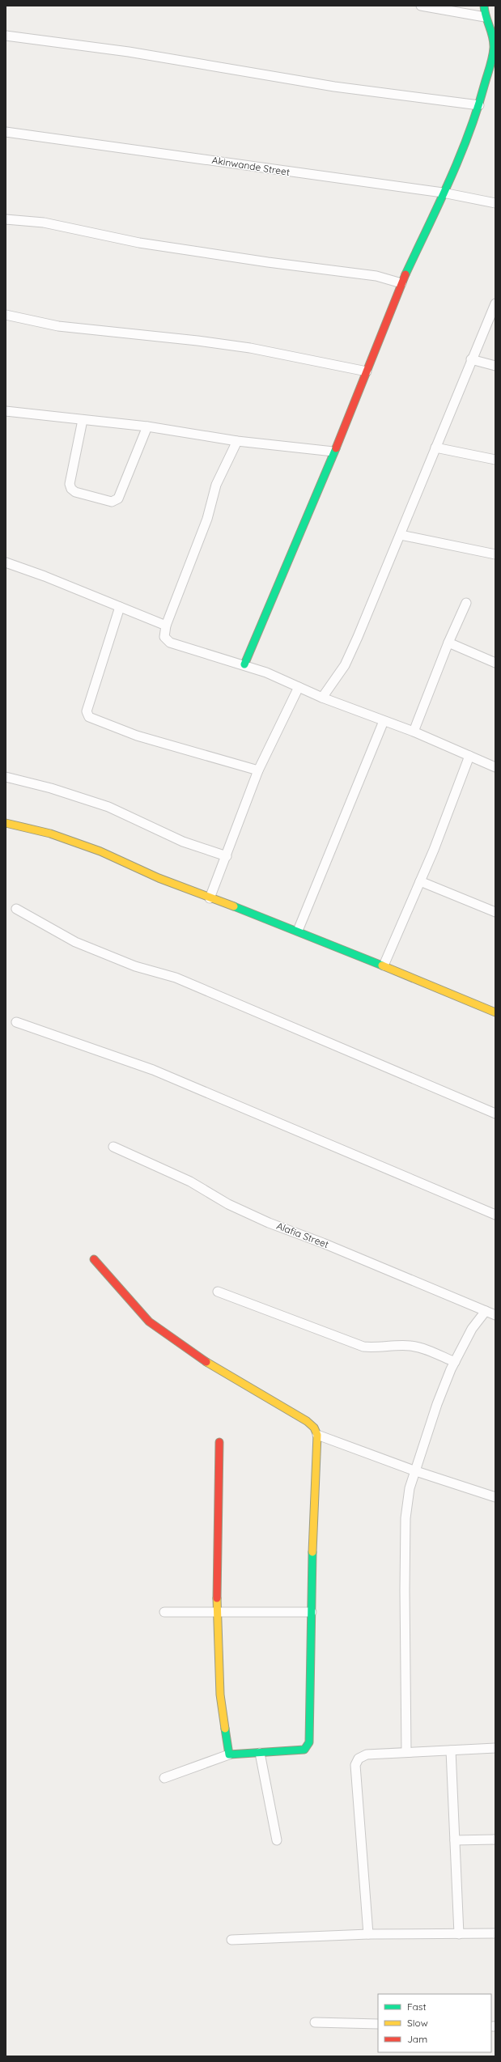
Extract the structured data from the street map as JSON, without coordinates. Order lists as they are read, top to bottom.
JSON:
{
  "streets": {
    "street": ["Akinwande Street", "Alafia Street"]
  },
  "legend": ["Fast", "Slow", "Jam"]
}
